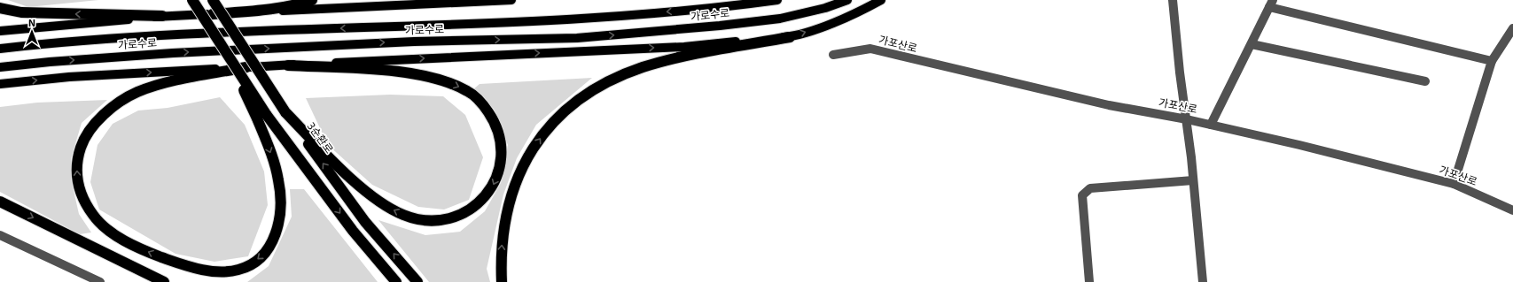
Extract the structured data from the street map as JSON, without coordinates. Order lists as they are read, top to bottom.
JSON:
{
  "streets": {
    "highway": ["3순환로"],
    "main road": ["가로수로"],
    "street": ["가포산로"]
  },
  "north": "top"
}
